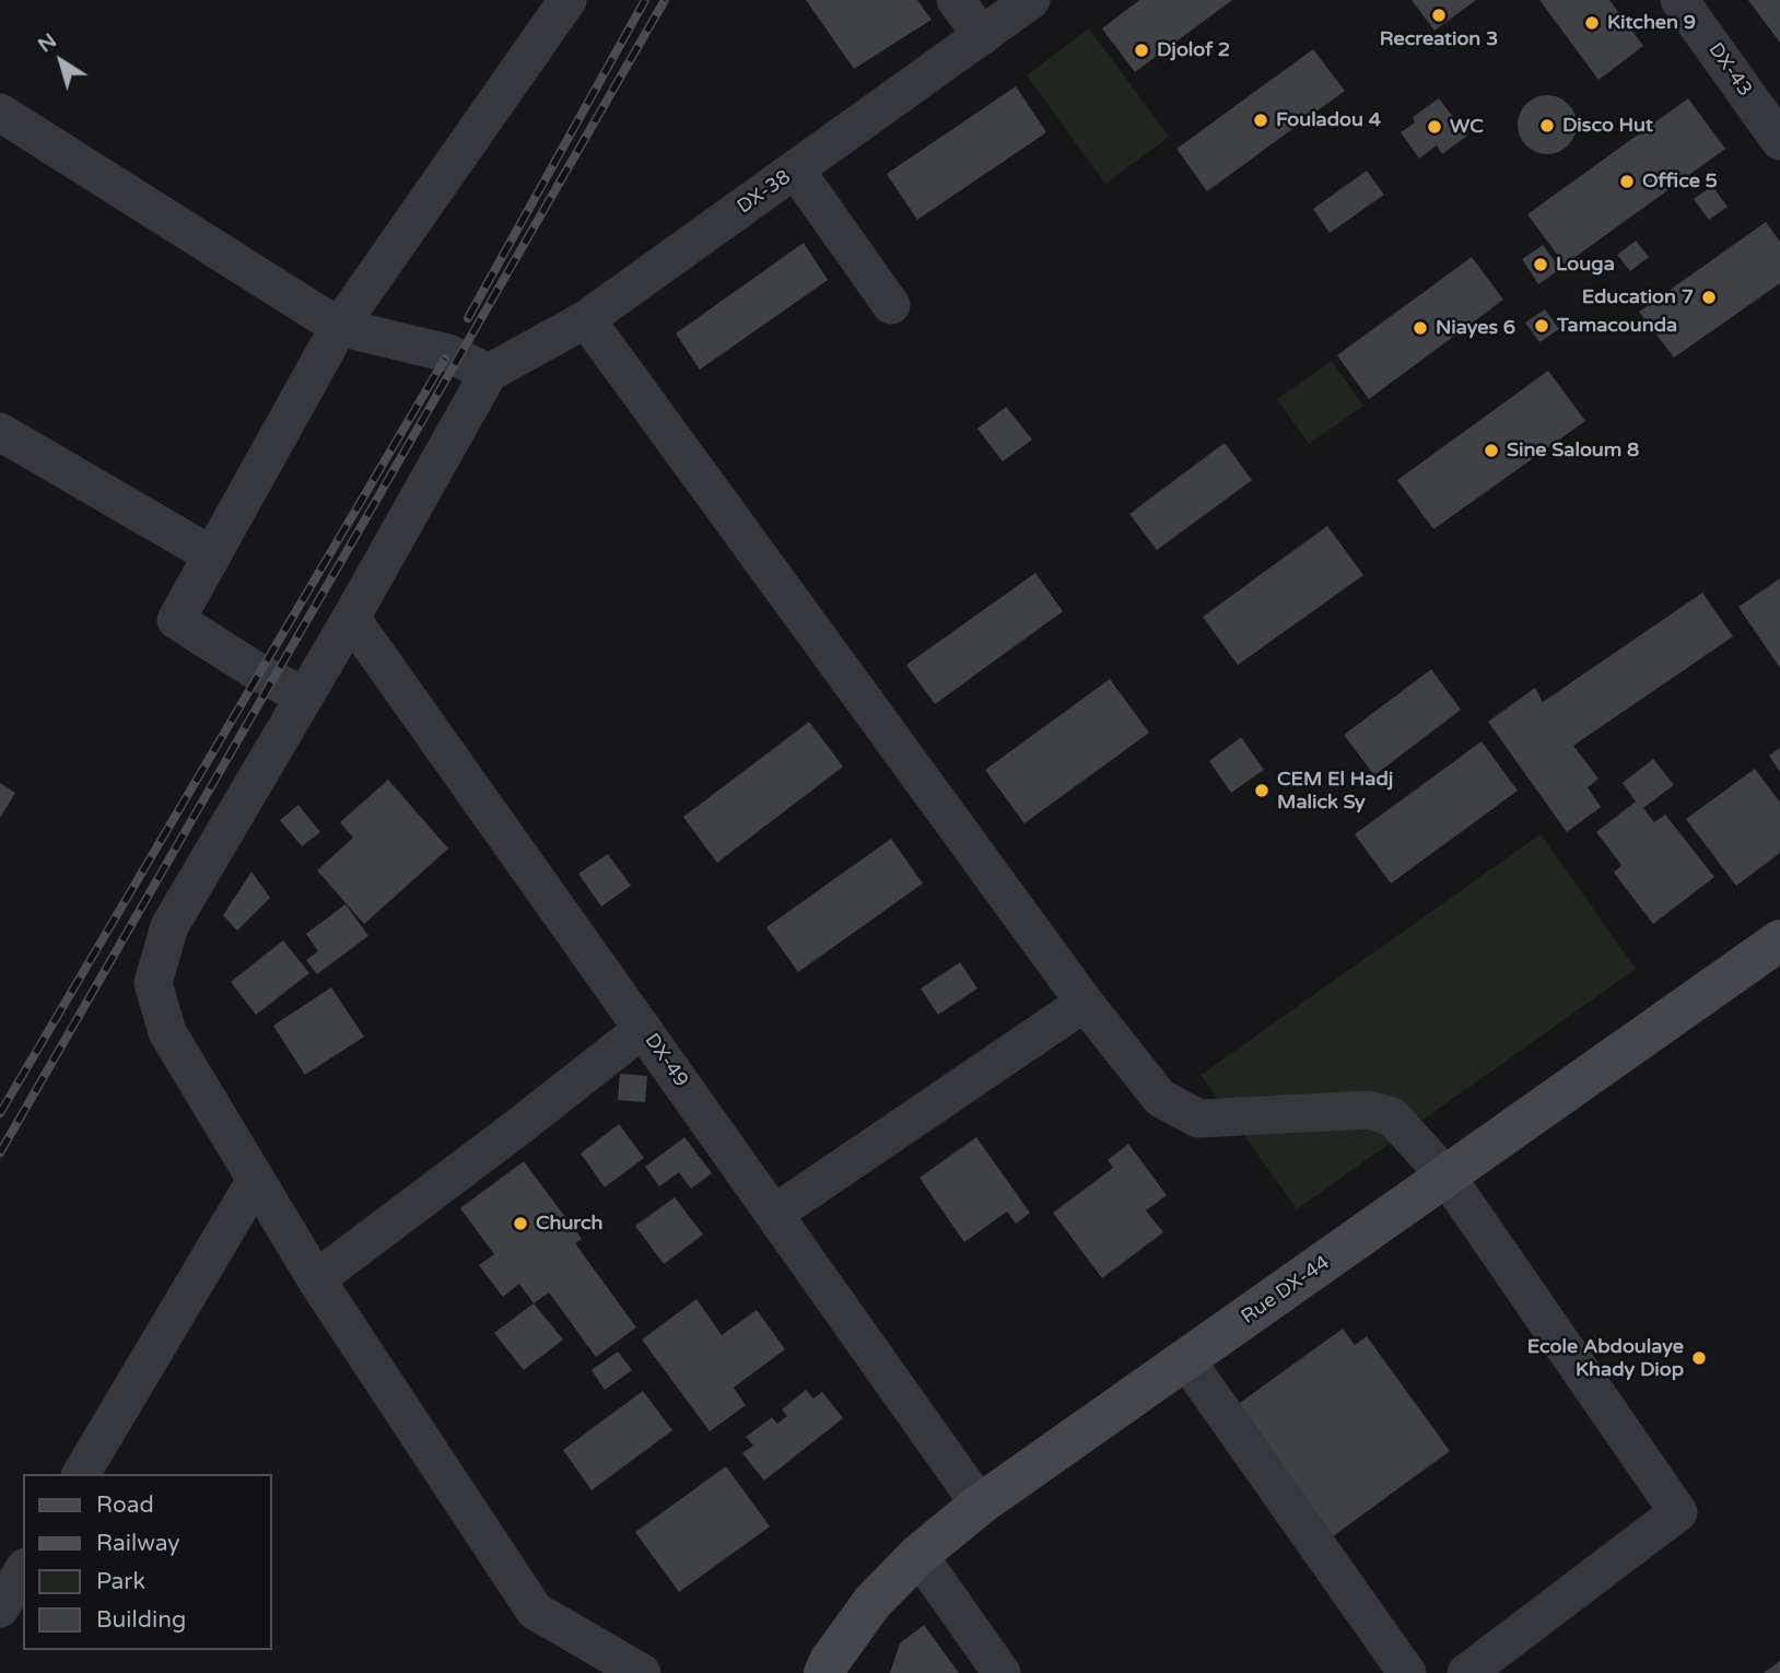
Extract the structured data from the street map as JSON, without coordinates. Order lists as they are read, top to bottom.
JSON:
{
  "streets": {
    "street": [
      "DX-43",
      "DX-38",
      "DX-49",
      "Rue DX-44"
    ]
  },
  "crossings": [
    ["DX-49", "Rue DX-44"]
  ],
  "places": [
    "Recreation 3",
    "Kitchen 9",
    "Djolof 2",
    "Fouladou 4",
    "Disco Hut",
    "WC",
    "Office 5",
    "Louga",
    "Education 7",
    "Tamacounda",
    "Niayes 6",
    "Sine Saloum 8",
    "CEM El Hadj Malick Sy",
    "Church",
    "Ecole Abdoulaye Khady Diop"
  ],
  "legend": [
    "Road",
    "Railway",
    "Park",
    "Building"
  ],
  "north": "top left"
}
